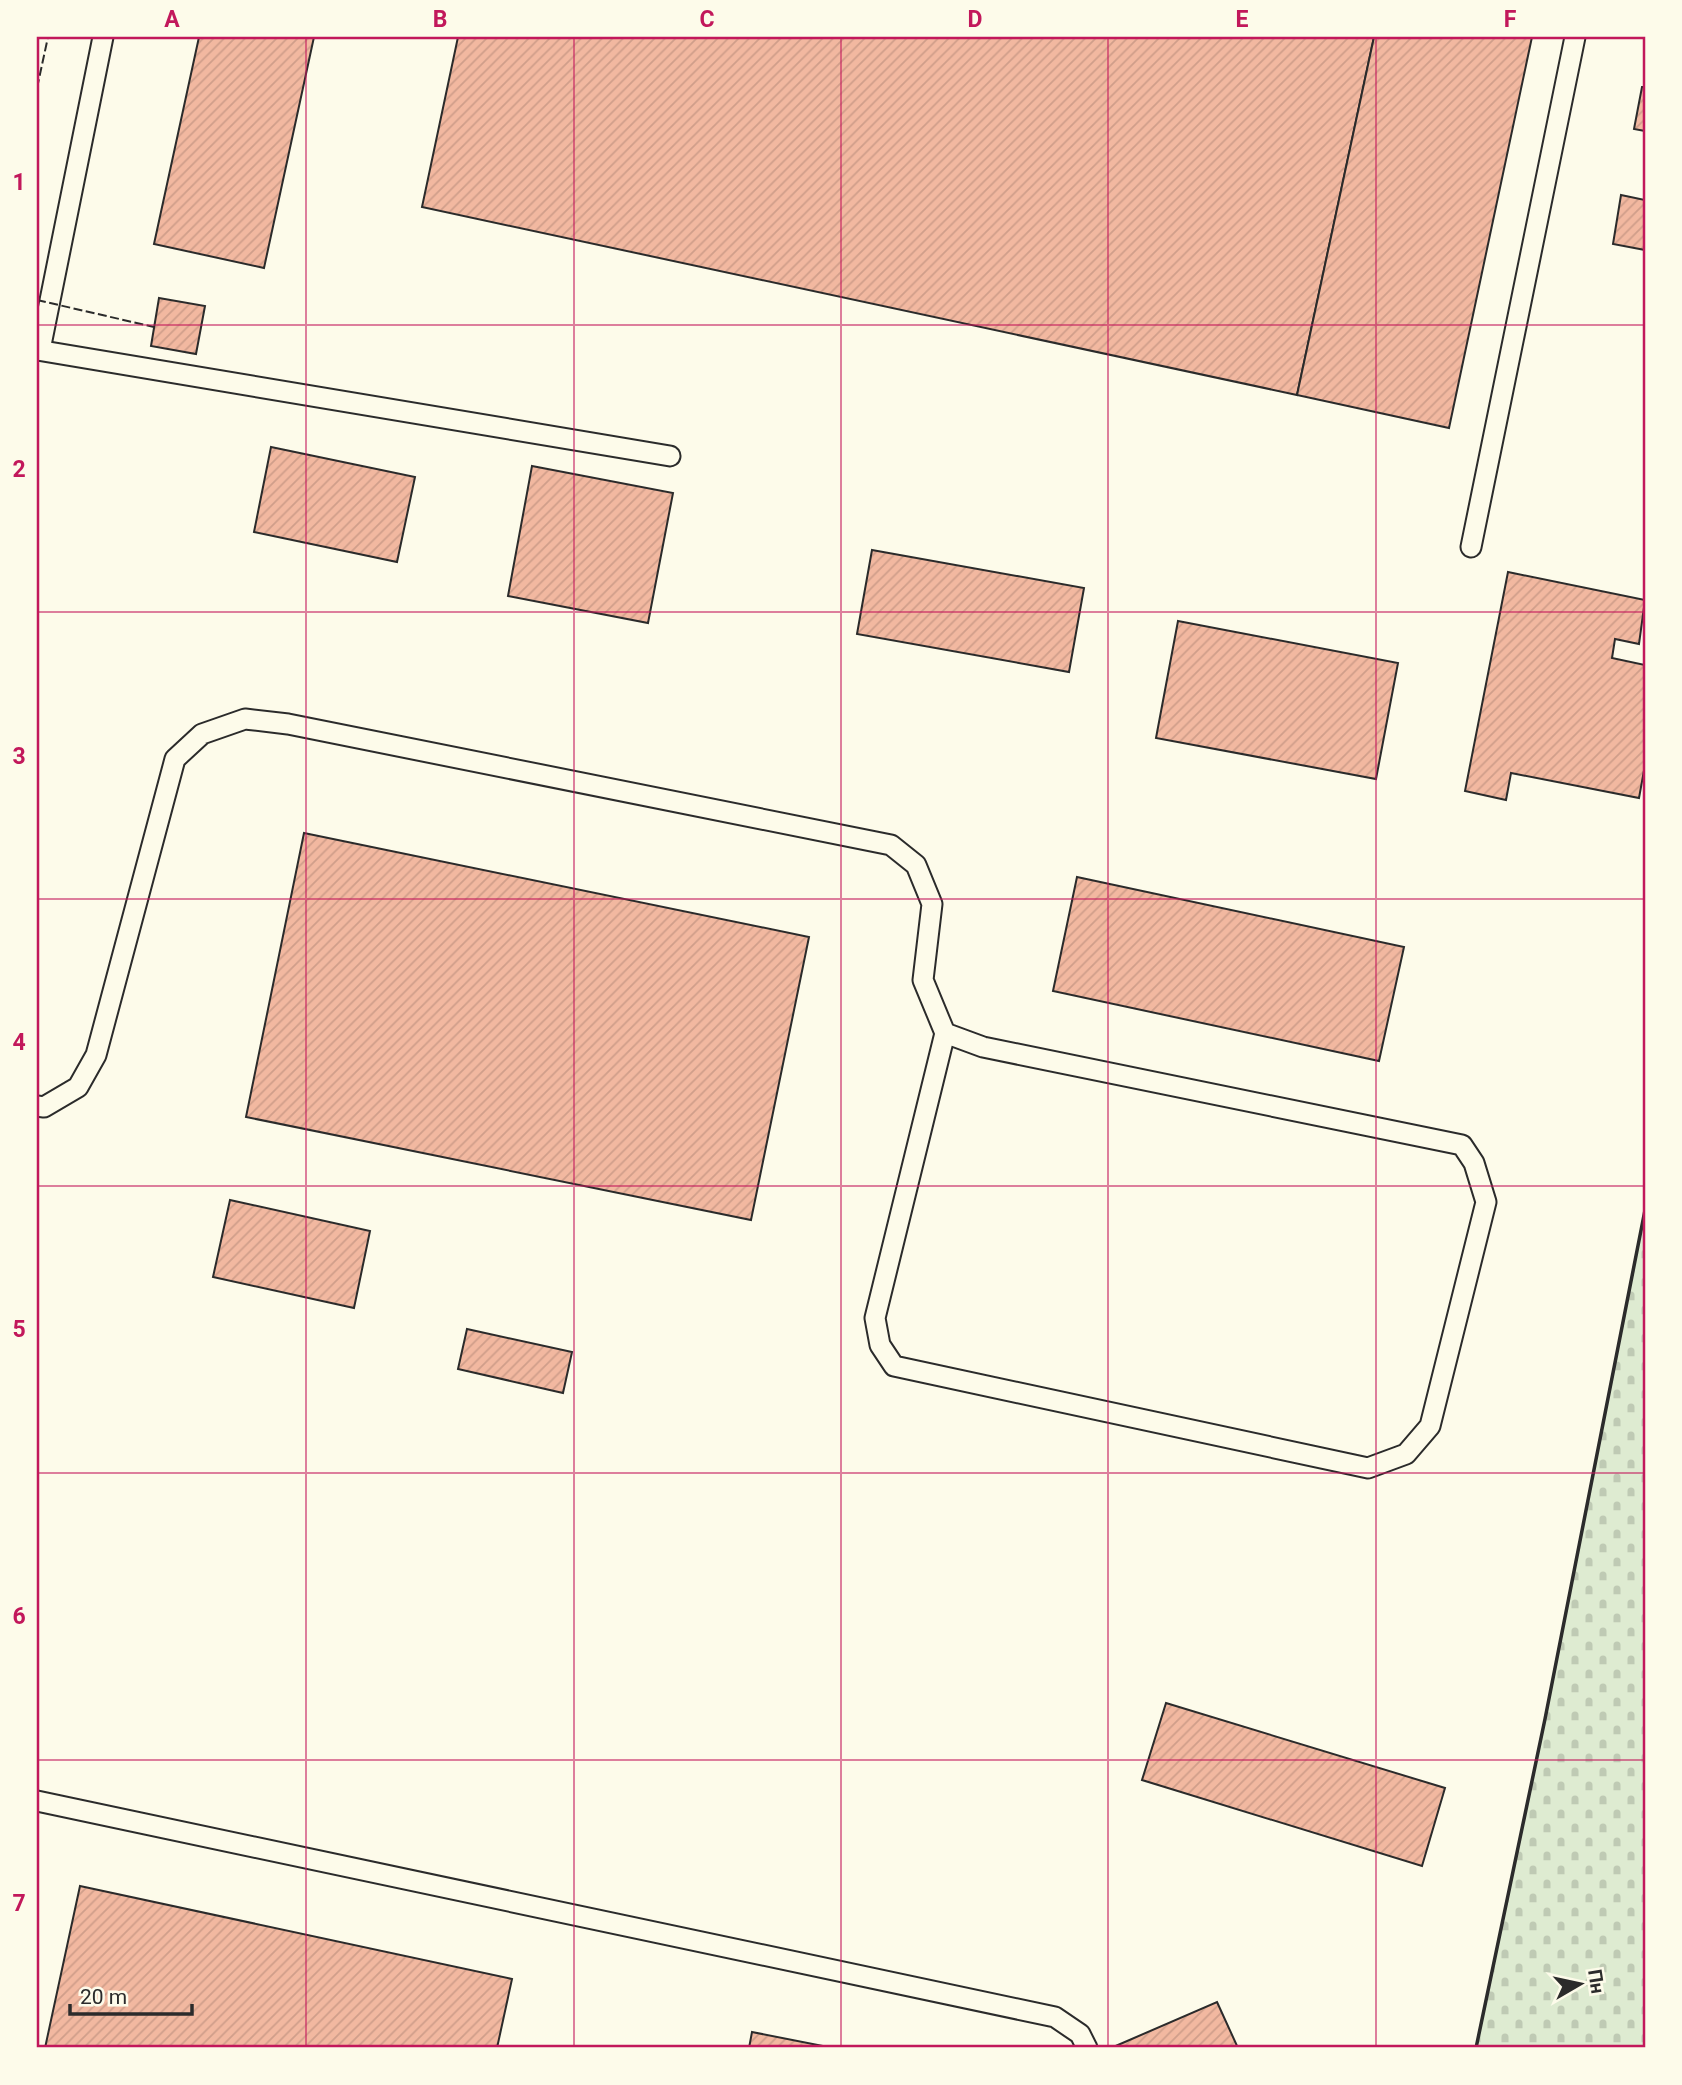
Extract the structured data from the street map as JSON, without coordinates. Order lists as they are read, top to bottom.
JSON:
{
  "scale_bar": "20 m",
  "north": "right",
  "grid": {
    "columns": [
      "A",
      "B",
      "C",
      "D",
      "E",
      "F"
    ],
    "rows": [
      "1",
      "2",
      "3",
      "4",
      "5",
      "6",
      "7"
    ]
  }
}
